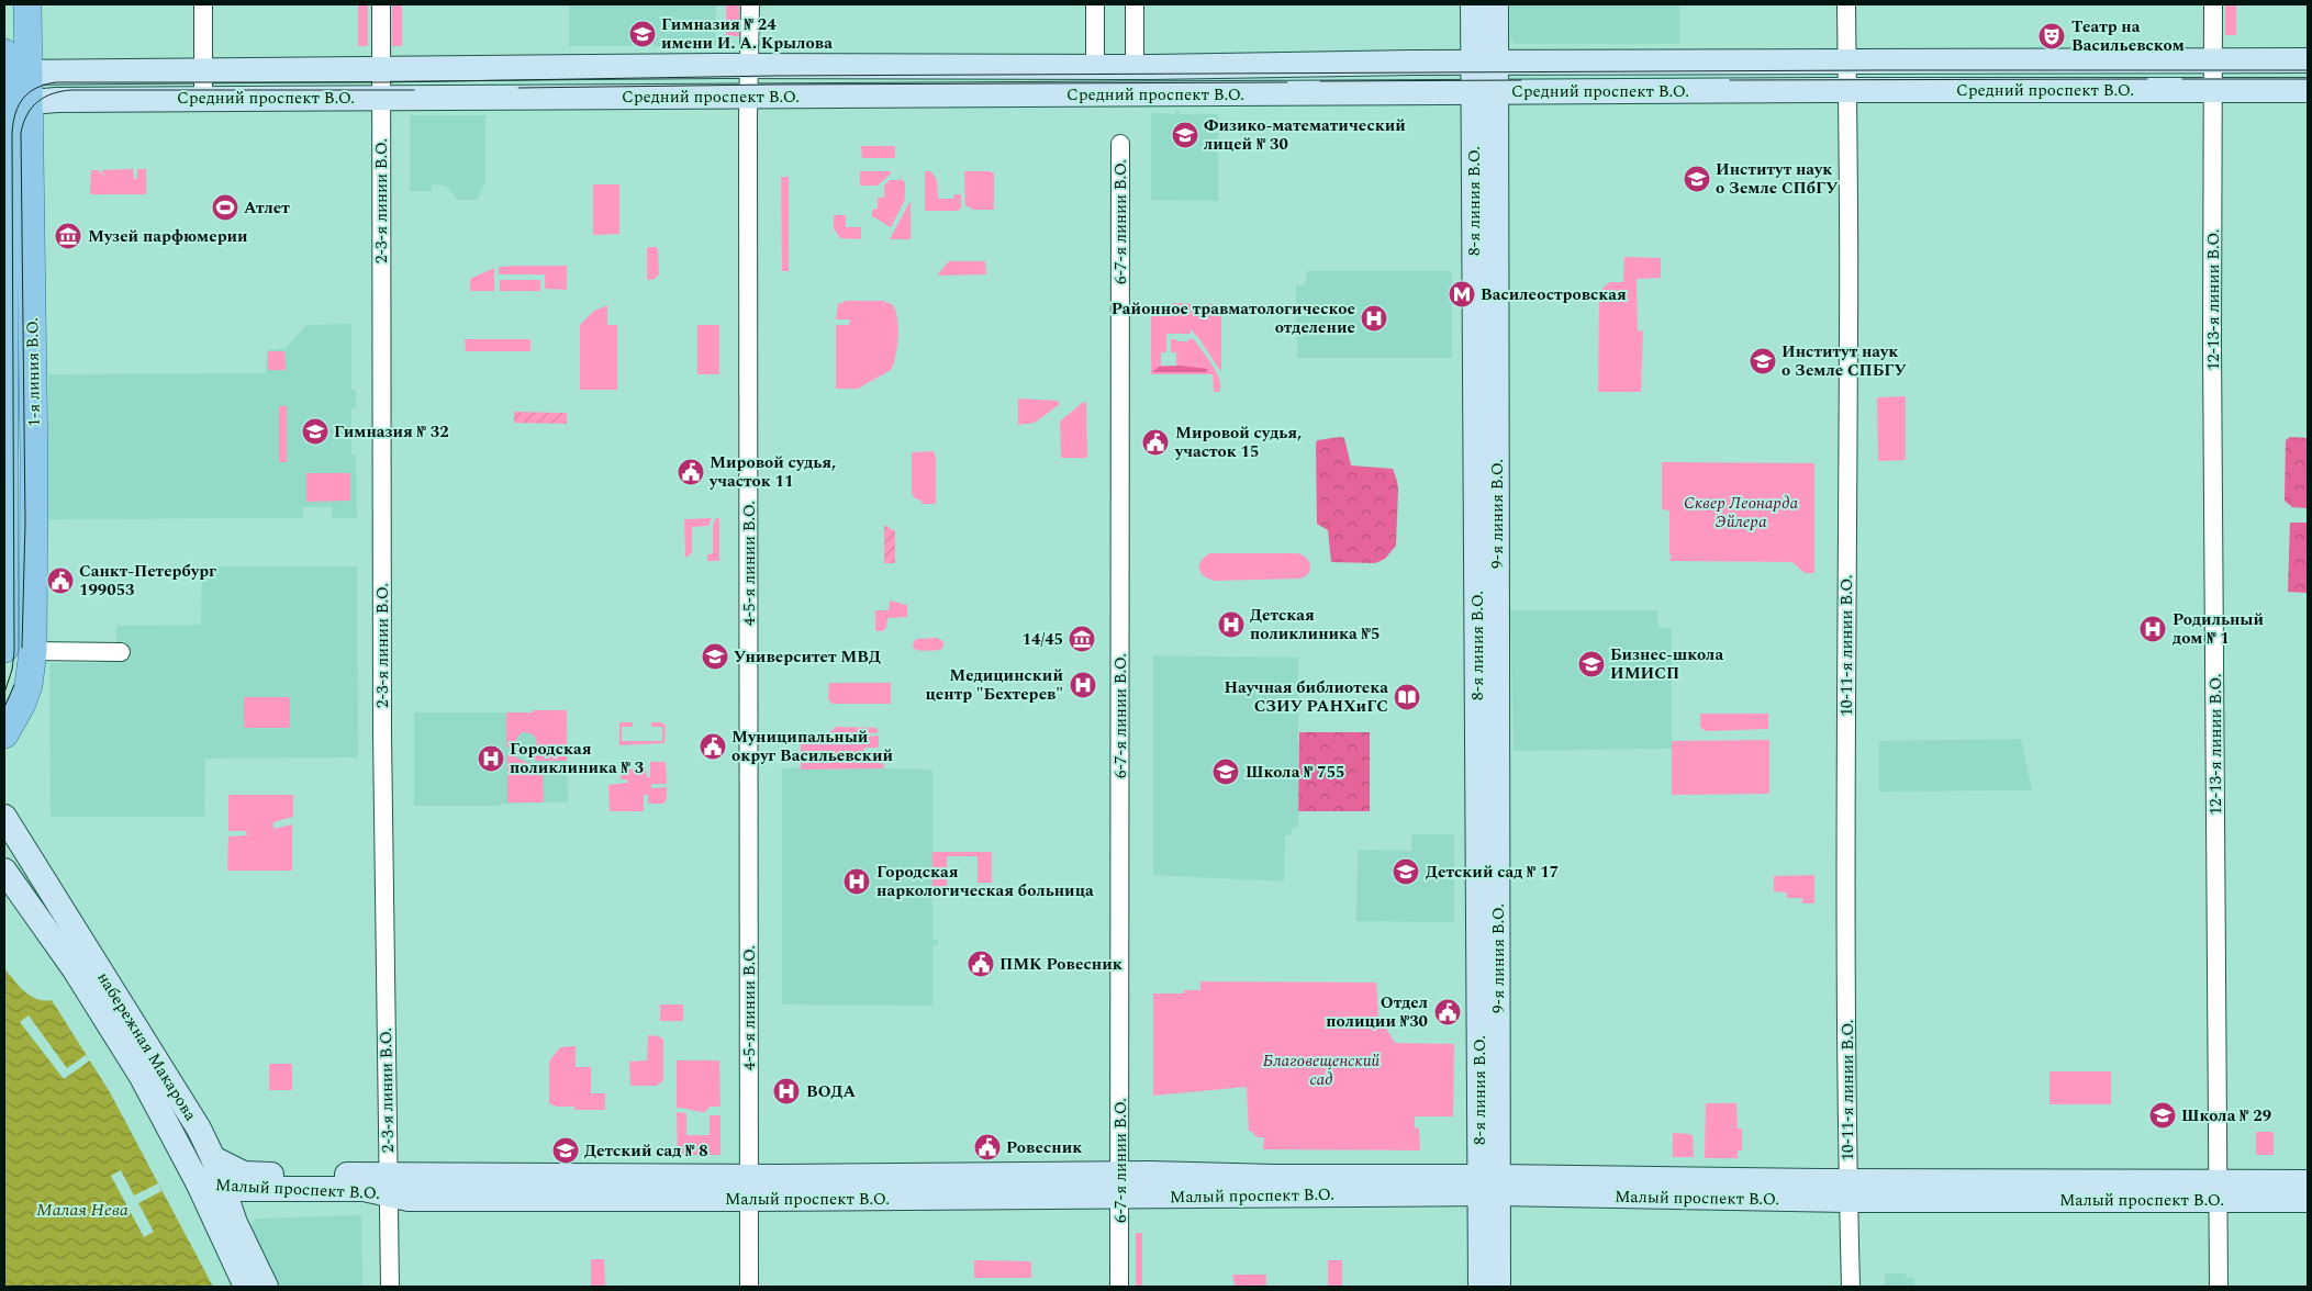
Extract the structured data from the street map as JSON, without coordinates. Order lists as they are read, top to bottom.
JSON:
{
  "streets": {
    "main road": [
      "Средний проспект В.О.",
      "8-я линия В.О.",
      "1-я линия В.О.",
      "набережная Макарова",
      "Малый проспект В.О."
    ],
    "street": [
      "2-3-я линии В.О.",
      "6-7-я линии В.О.",
      "12-13-я линии В.О.",
      "4-5-я линии В.О.",
      "10-11-я линии В.О."
    ]
  },
  "crossings": [
    ["Средний проспект В.О.", "2-3-я линии В.О."],
    ["Средний проспект В.О.", "8-я линия В.О."],
    ["Средний проспект В.О.", "12-13-я линии В.О."],
    ["Средний проспект В.О.", "1-я линия В.О."],
    ["Средний проспект В.О.", "4-5-я линии В.О."],
    ["Средний проспект В.О.", "10-11-я линии В.О."],
    ["2-3-я линии В.О.", "Малый проспект В.О."],
    ["8-я линия В.О.", "Малый проспект В.О."],
    ["6-7-я линии В.О.", "Малый проспект В.О."],
    ["12-13-я линии В.О.", "Малый проспект В.О."],
    ["4-5-я линии В.О.", "Малый проспект В.О."],
    ["10-11-я линии В.О.", "Малый проспект В.О."],
    ["набережная Макарова", "Малый проспект В.О."]
  ],
  "water": ["Малая Нева"],
  "parks": ["Сквер Леонарда Эйлера", "Благовещенский сад"],
  "places": {
    "school or university": [
      "Гимназия № 24 имени И. А. Крылова",
      "Физико-математический лицей № 30",
      "Институт наук о Земле СПбГУ",
      "Институт наук о Земле СПБГУ",
      "Гимназия № 32",
      "Университет МВД",
      "Бизнес-школа ИМИСП",
      "Школа № 755",
      "Детский сад № 17",
      "Школа № 29",
      "Детский сад № 8"
    ],
    "theatre": ["Театр на Васильевском"],
    "sports": ["Атлет"],
    "museum": ["Музей парфюмерии", "14/45"],
    "metro station": ["Василеостровская"],
    "hospital": [
      "Районное травматологическое отделение",
      "Детская поликлиника №5",
      "Родильный дом № 1",
      "Медицинский центр \"Бехтерев\"",
      "Городская поликлиника № 3",
      "Городская наркологическая больница",
      "ВОДА"
    ],
    "public building": [
      "Мировой судья, участок 15",
      "Мировой судья, участок 11",
      "Санкт-Петербург 199053",
      "Муниципальный округ Васильевский",
      "ПМК Ровесник",
      "Отдел полиции №30",
      "Ровесник"
    ],
    "library": ["Научная библиотека СЗИУ РАНХиГС"]
  }
}
